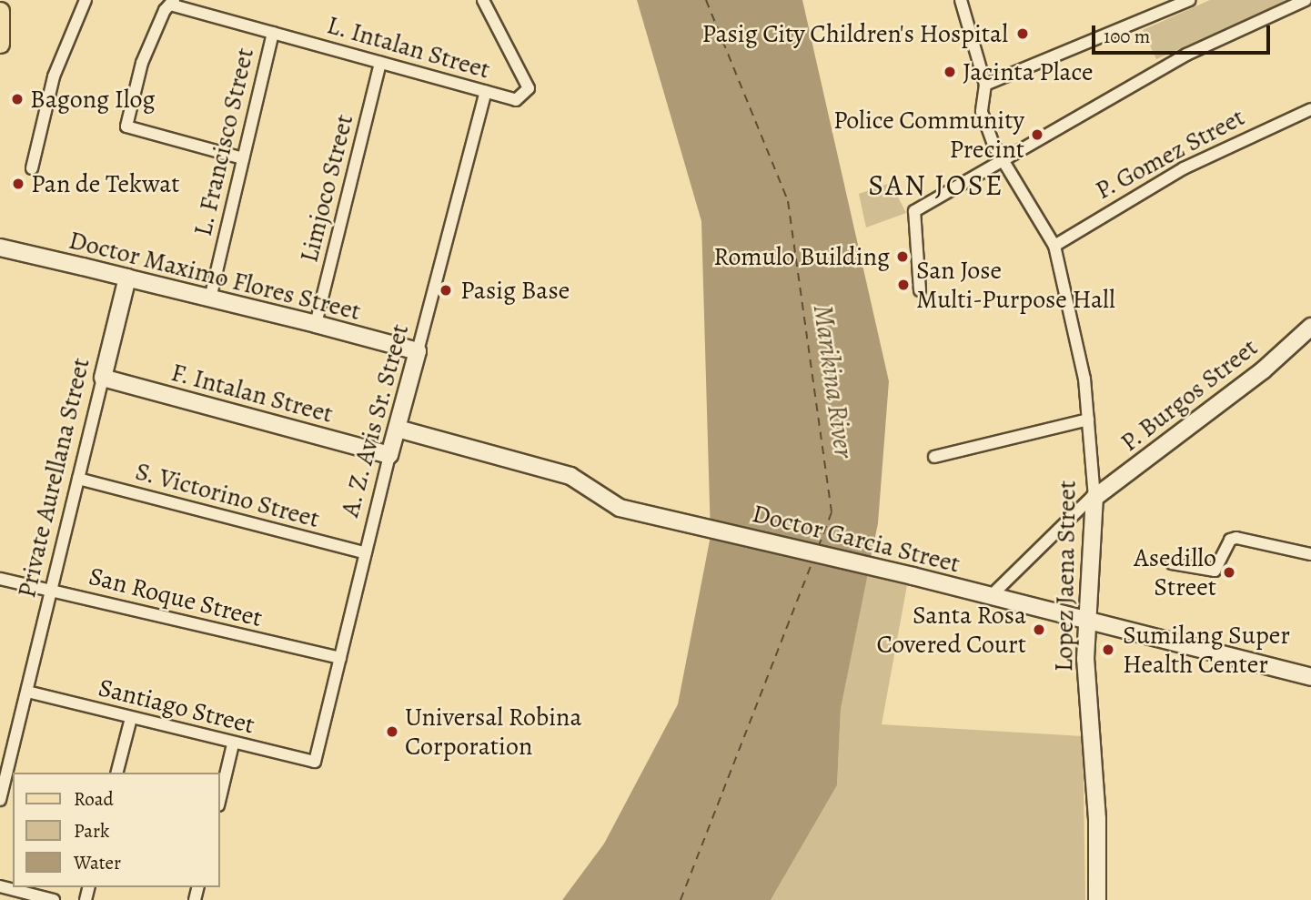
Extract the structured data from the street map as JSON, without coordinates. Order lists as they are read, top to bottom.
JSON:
{
  "streets": {
    "street": [
      "L. Intalan Street",
      "L. Francisco Street",
      "P. Gomez Street",
      "Limjoco Street",
      "Doctor Maximo Flores Street",
      "F. Intalan Street",
      "P. Burgos Street",
      "A. Z. Avis Sr. Street",
      "Private Aurellana Street",
      "S. Victorino Street",
      "Doctor Garcia Street",
      "Lopez Jaena Street",
      "San Roque Street",
      "Santiago Street"
    ]
  },
  "crossings": [
    ["L. Intalan Street", "L. Francisco Street"],
    ["L. Intalan Street", "Limjoco Street"],
    ["L. Intalan Street", "A. Z. Avis Sr. Street"],
    ["L. Francisco Street", "Doctor Maximo Flores Street"],
    ["P. Gomez Street", "Lopez Jaena Street"],
    ["Limjoco Street", "Doctor Maximo Flores Street"],
    ["Doctor Maximo Flores Street", "A. Z. Avis Sr. Street"],
    ["Doctor Maximo Flores Street", "Private Aurellana Street"],
    ["F. Intalan Street", "A. Z. Avis Sr. Street"],
    ["F. Intalan Street", "Private Aurellana Street"],
    ["P. Burgos Street", "Lopez Jaena Street"],
    ["A. Z. Avis Sr. Street", "S. Victorino Street"],
    ["A. Z. Avis Sr. Street", "Doctor Garcia Street"],
    ["A. Z. Avis Sr. Street", "San Roque Street"],
    ["A. Z. Avis Sr. Street", "Santiago Street"],
    ["Private Aurellana Street", "S. Victorino Street"],
    ["Private Aurellana Street", "San Roque Street"],
    ["Private Aurellana Street", "Santiago Street"],
    ["Doctor Garcia Street", "Lopez Jaena Street"]
  ],
  "districts": ["SAN JOSE"],
  "water": ["Marikina River"],
  "places": [
    "Pasig City Children's Hospital",
    "Jacinta Place",
    "Bagong Ilog",
    "Police Community Precint",
    "Pan de Tekwat",
    "Romulo Building",
    "San Jose Multi-Purpose Hall",
    "Pasig Base",
    "Asedillo Street",
    "Santa Rosa Covered Court",
    "Sumilang Super Health Center",
    "Universal Robina Corporation"
  ],
  "legend": ["Road", "Park", "Water"],
  "scale_bar": "100 m"
}
